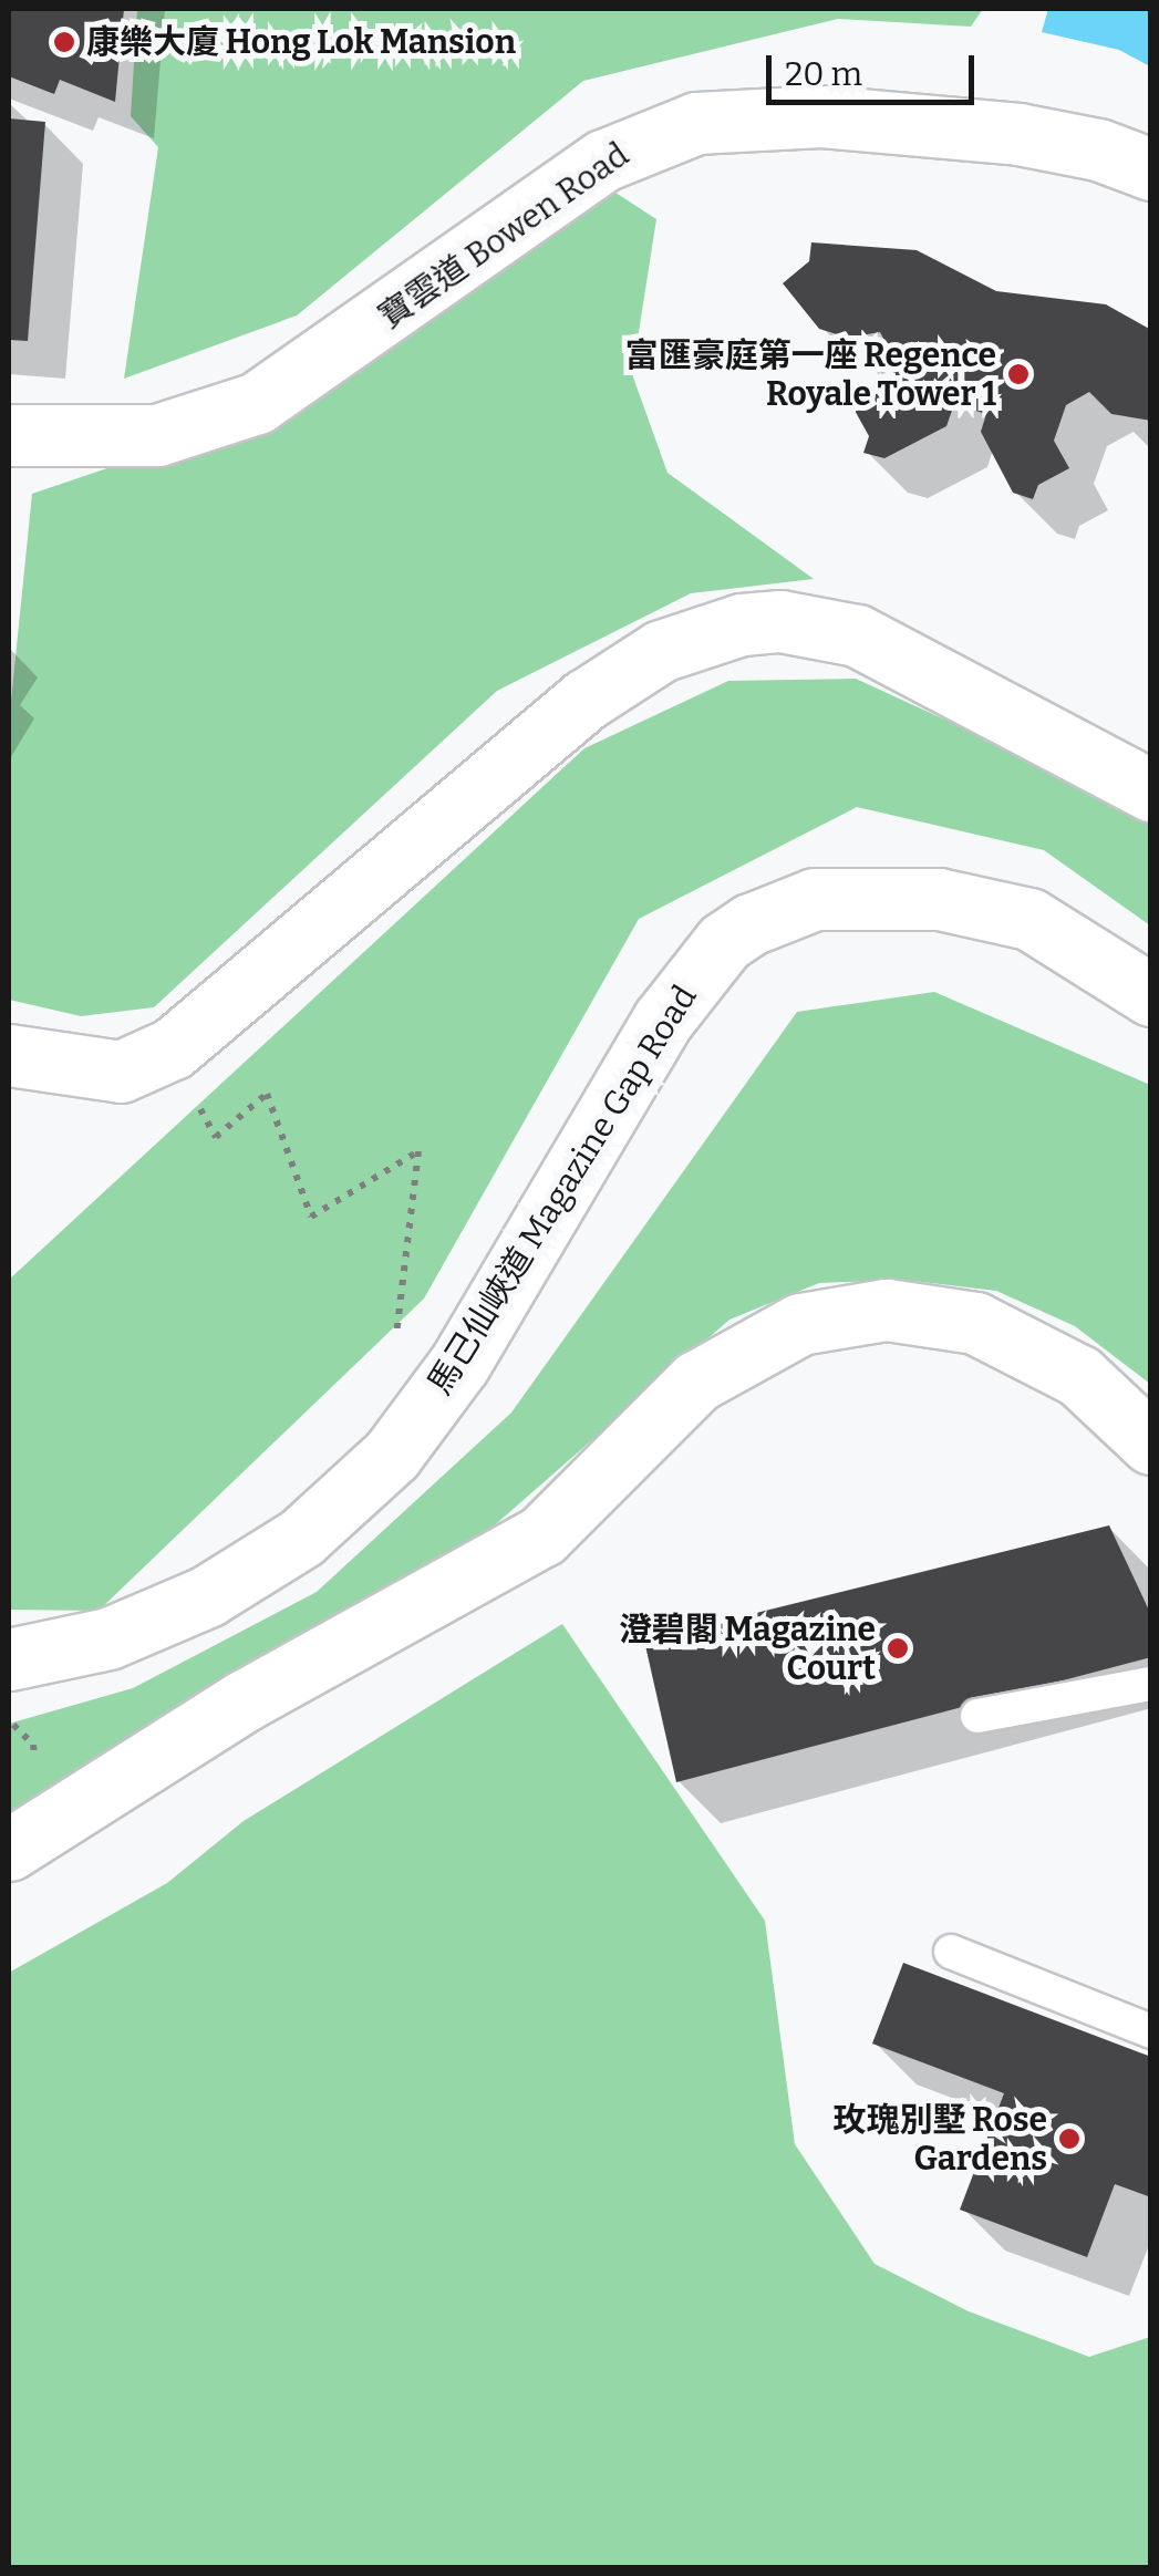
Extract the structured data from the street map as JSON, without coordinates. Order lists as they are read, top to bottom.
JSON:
{
  "streets": {
    "main road": ["寶雲道 Bowen Road", "馬己仙峽道 Magazine Gap Road"]
  },
  "places": [
    "康樂大廈 Hong Lok Mansion",
    "富匯豪庭第一座 Regence Royale Tower 1",
    "澄碧閣 Magazine Court",
    "玫瑰別墅 Rose Gardens"
  ],
  "scale_bar": "20 m"
}
